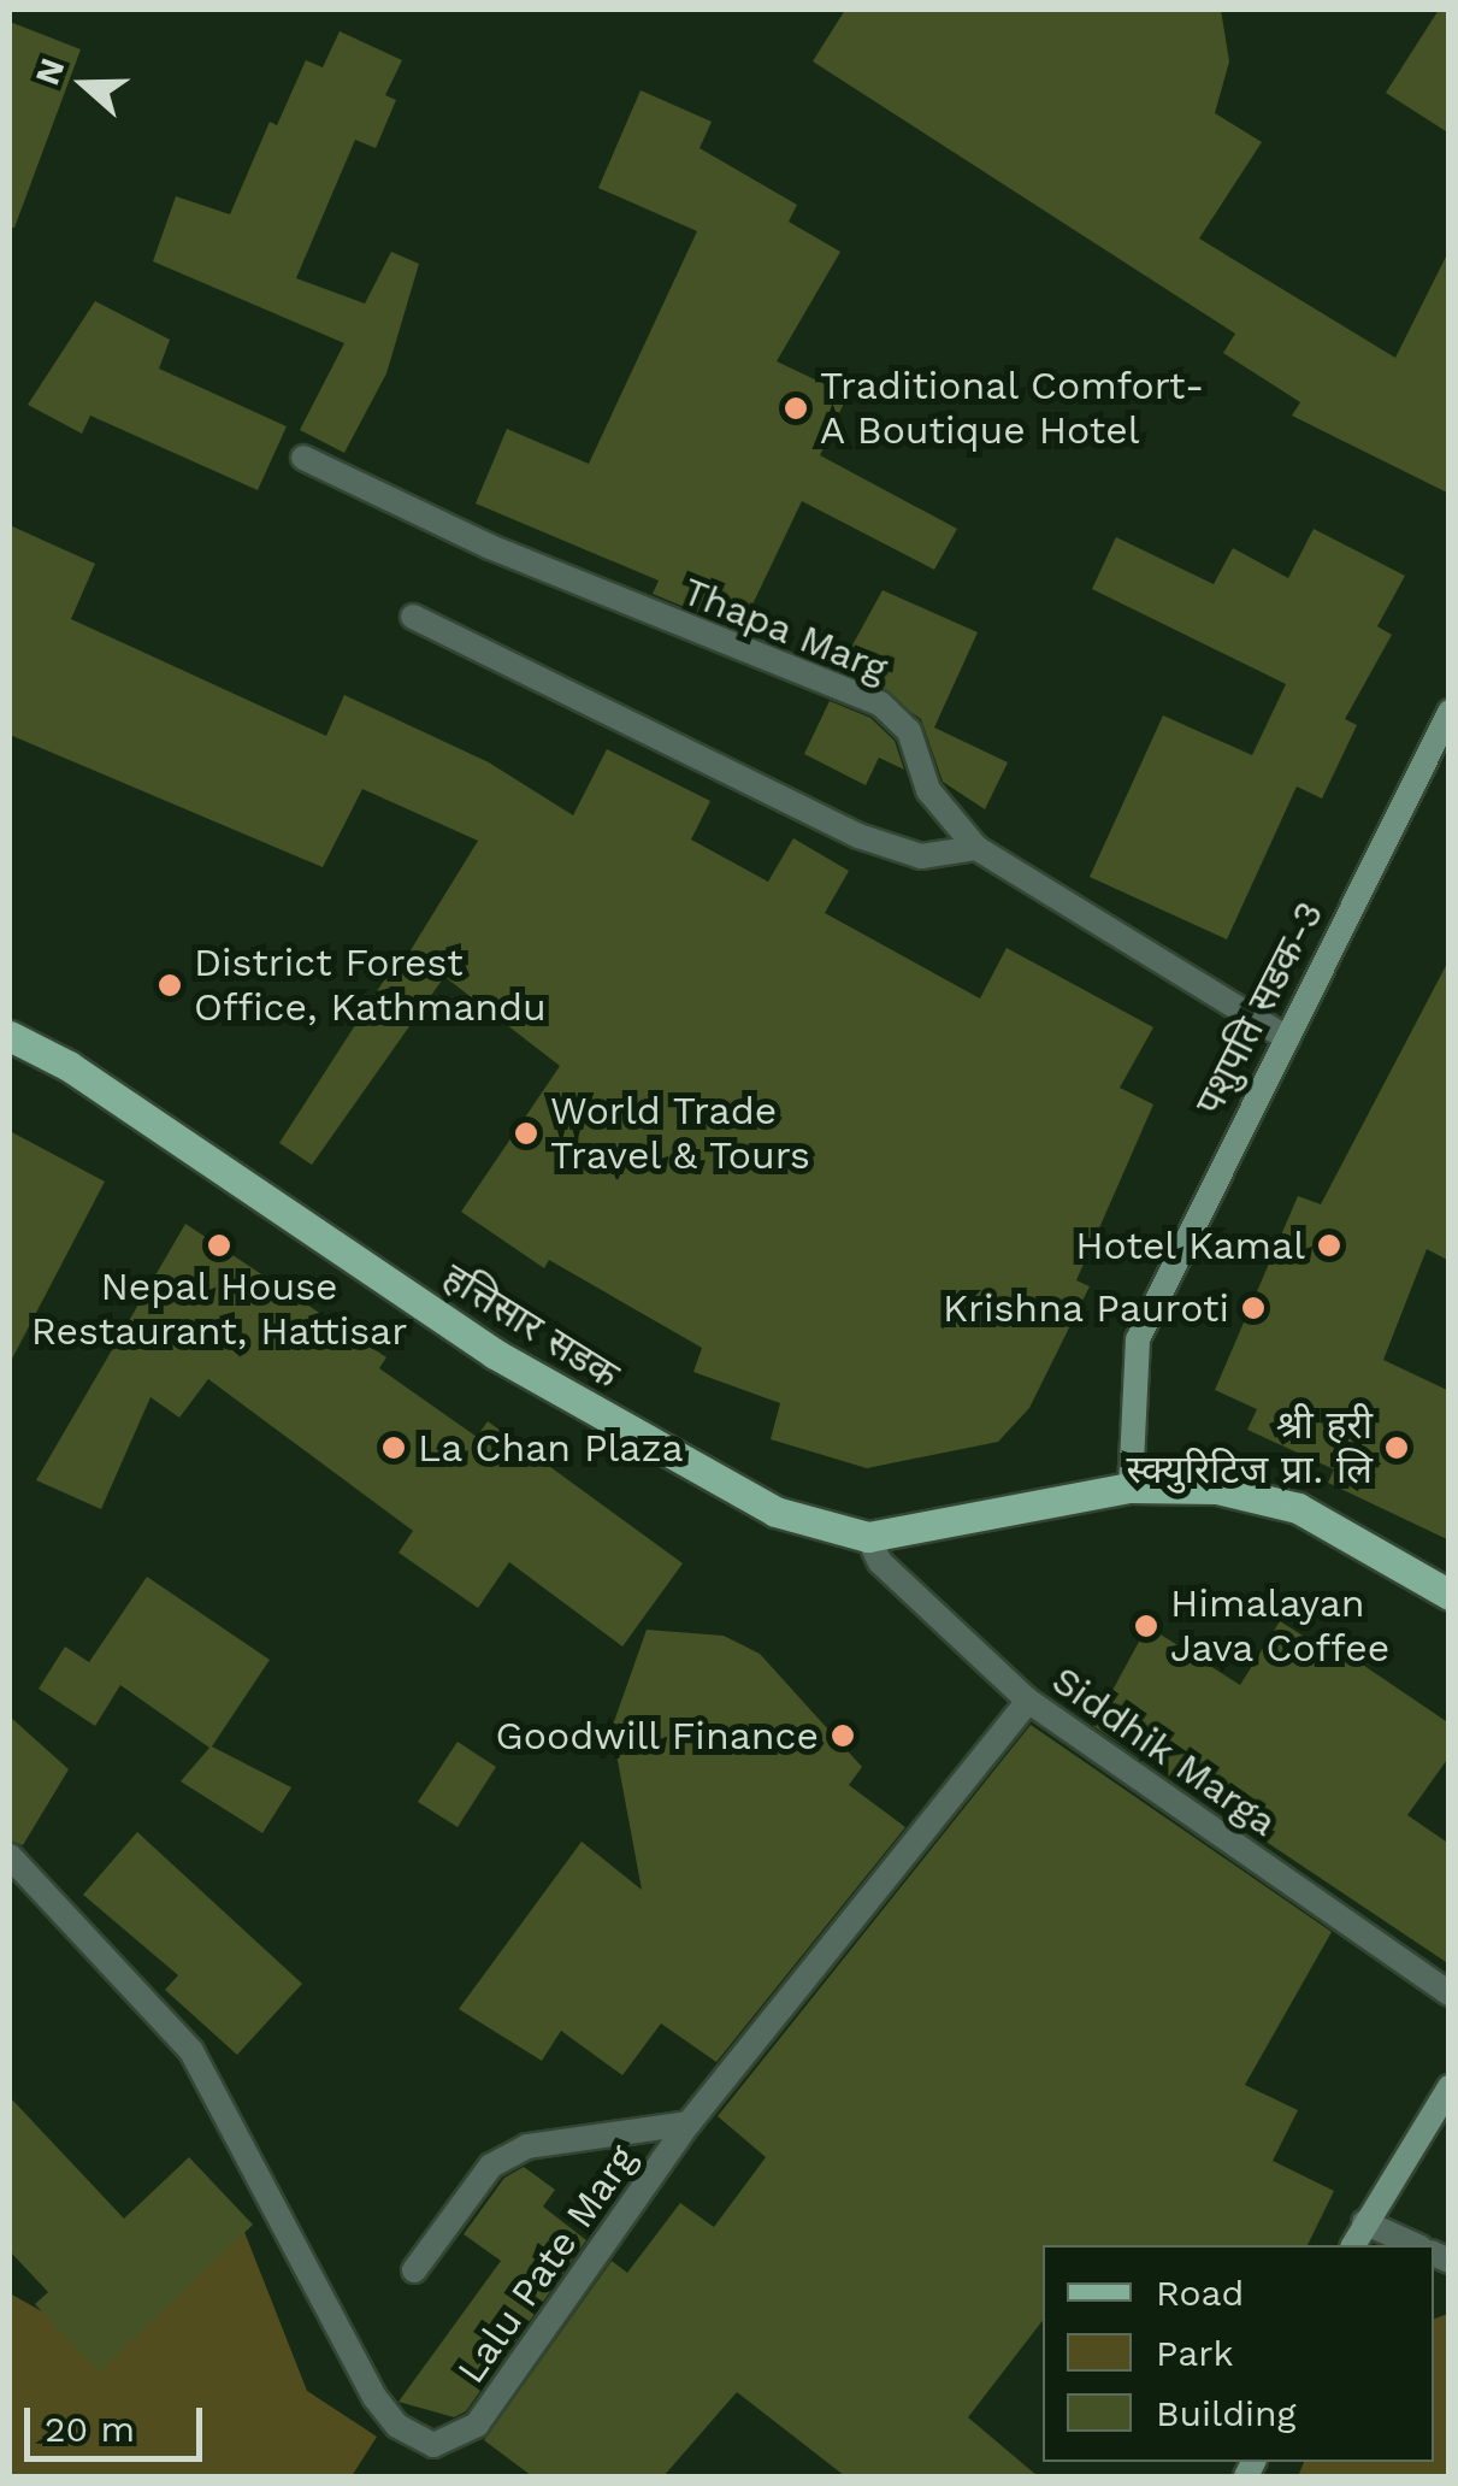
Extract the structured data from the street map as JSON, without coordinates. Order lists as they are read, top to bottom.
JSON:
{
  "streets": {
    "main road": ["पशुपति सडक-3", "हत्तिसार सडक"],
    "street": ["Thapa Marg", "Siddhik Marga", "Lalu Pate Marg"]
  },
  "crossings": [
    ["Thapa Marg", "पशुपति सडक-3"],
    ["पशुपति सडक-3", "हत्तिसार सडक"],
    ["हत्तिसार सडक", "Siddhik Marga"],
    ["Siddhik Marga", "Lalu Pate Marg"]
  ],
  "places": [
    "Traditional Comfort- A Boutique Hotel",
    "District Forest Office, Kathmandu",
    "World Trade Travel & Tours",
    "Nepal House Restaurant, Hattisar",
    "Hotel Kamal",
    "Krishna Pauroti",
    "La Chan Plaza",
    "श्री हरी स्क्युरिटिज प्रा. लि",
    "Himalayan Java Coffee",
    "Goodwill Finance"
  ],
  "legend": ["Road", "Park", "Building"],
  "scale_bar": "20 m",
  "north": "left"
}
